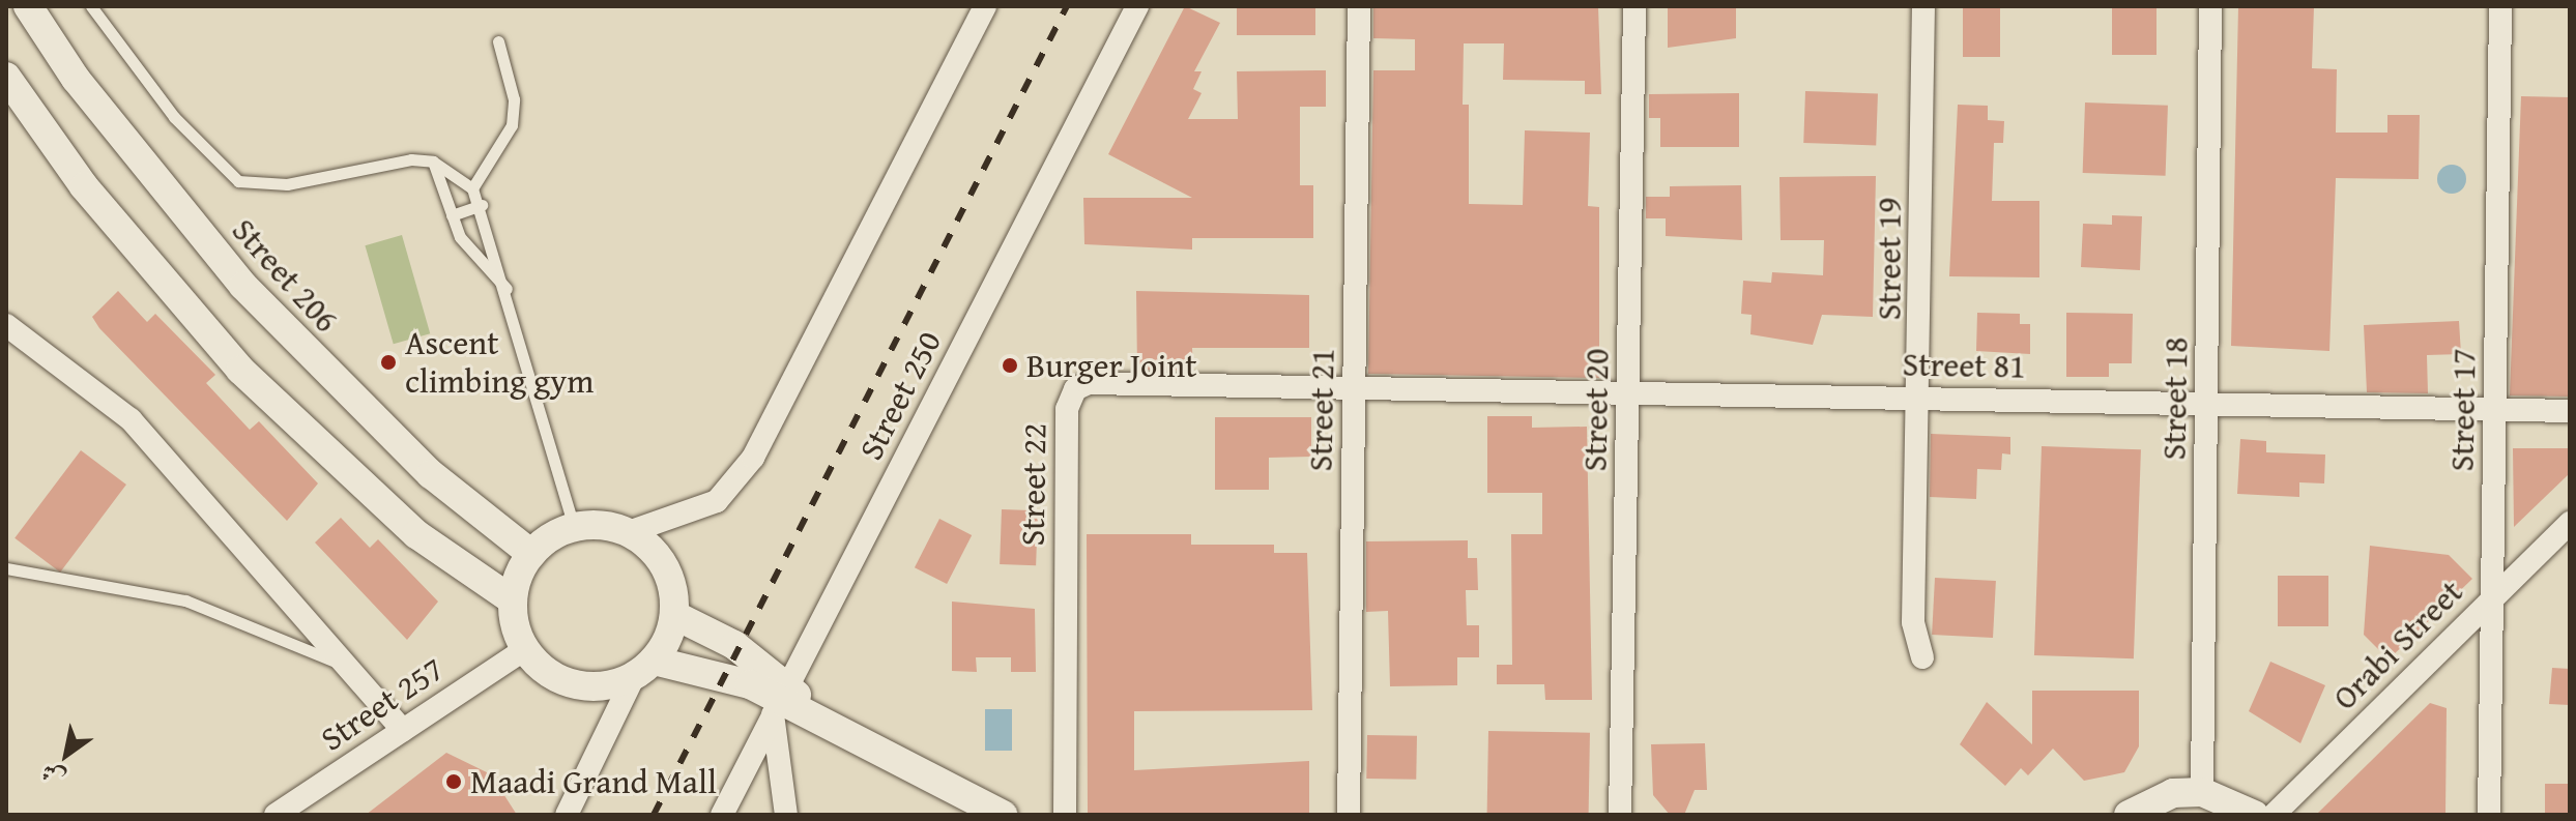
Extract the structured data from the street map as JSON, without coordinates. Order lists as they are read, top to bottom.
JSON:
{
  "streets": {
    "street": [
      "Street 19",
      "Street 206",
      "Street 81",
      "Street 250",
      "Street 18",
      "Street 21",
      "Street 20",
      "Street 17",
      "Street 22",
      "Orabi Street",
      "Street 257"
    ]
  },
  "crossings": [
    ["Street 19", "Street 81"],
    ["Street 206", "Street 257"],
    ["Street 81", "Street 18"],
    ["Street 81", "Street 21"],
    ["Street 81", "Street 20"],
    ["Street 81", "Street 17"],
    ["Street 81", "Street 22"],
    ["Street 21", "Street 22"],
    ["Street 17", "Orabi Street"]
  ],
  "places": ["Ascent climbing gym", "Burger Joint", "Maadi Grand Mall"],
  "north": "bottom left"
}
